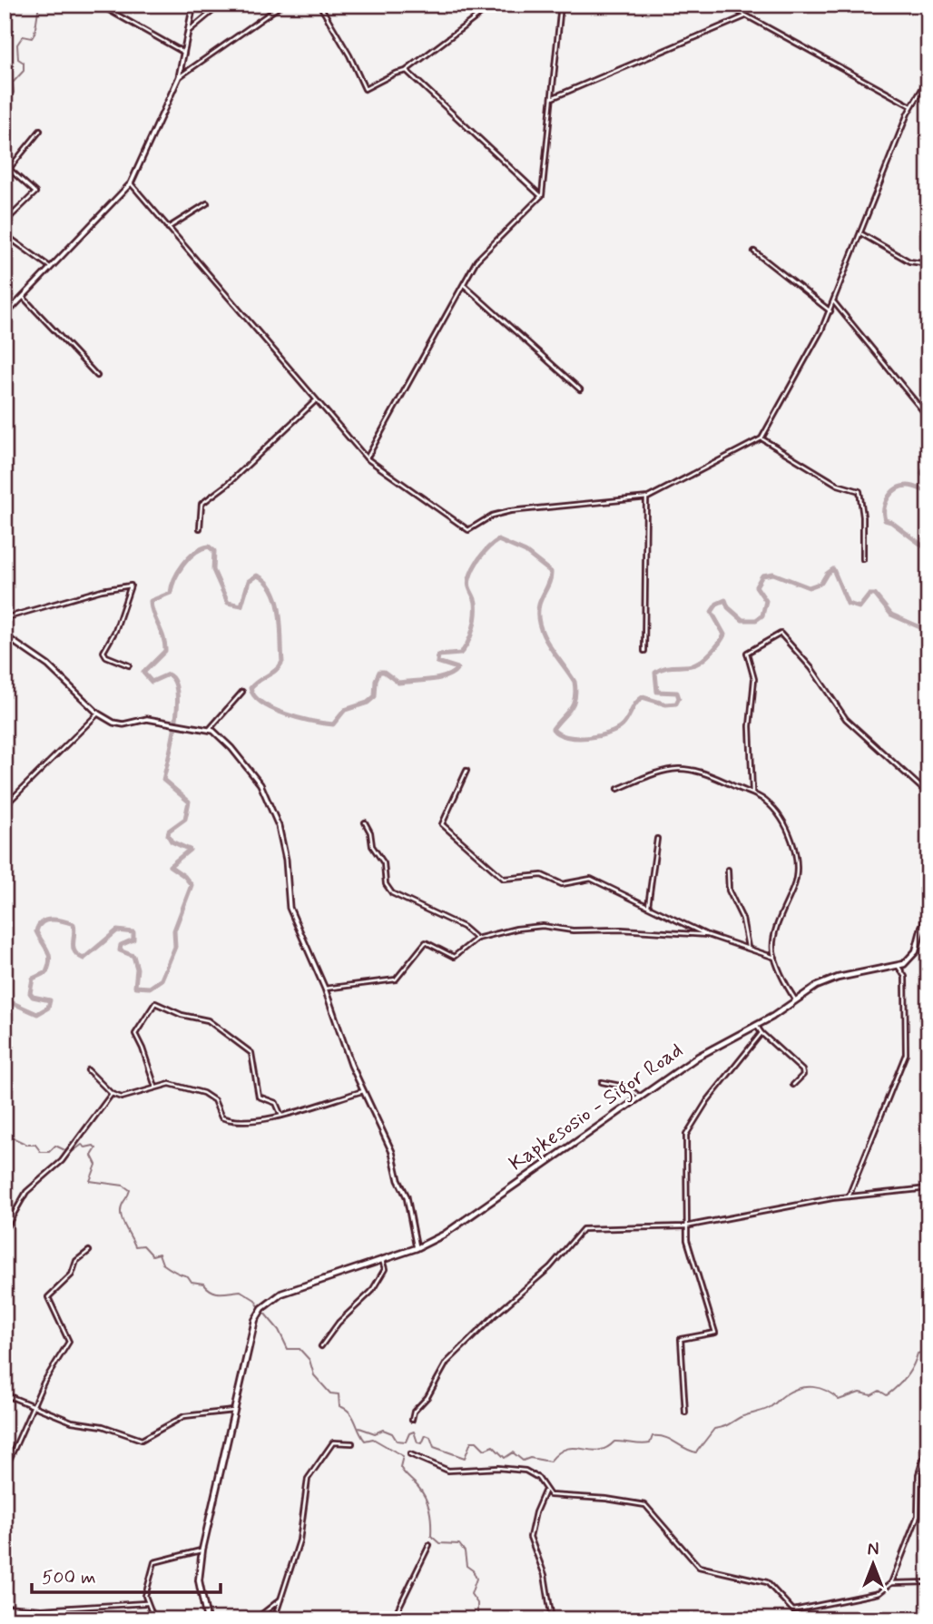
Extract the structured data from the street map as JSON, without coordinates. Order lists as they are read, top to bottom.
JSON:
{
  "streets": {
    "main road": ["Kapkesosio - Sigor Road"]
  },
  "scale_bar": "500 m",
  "north": "top"
}
